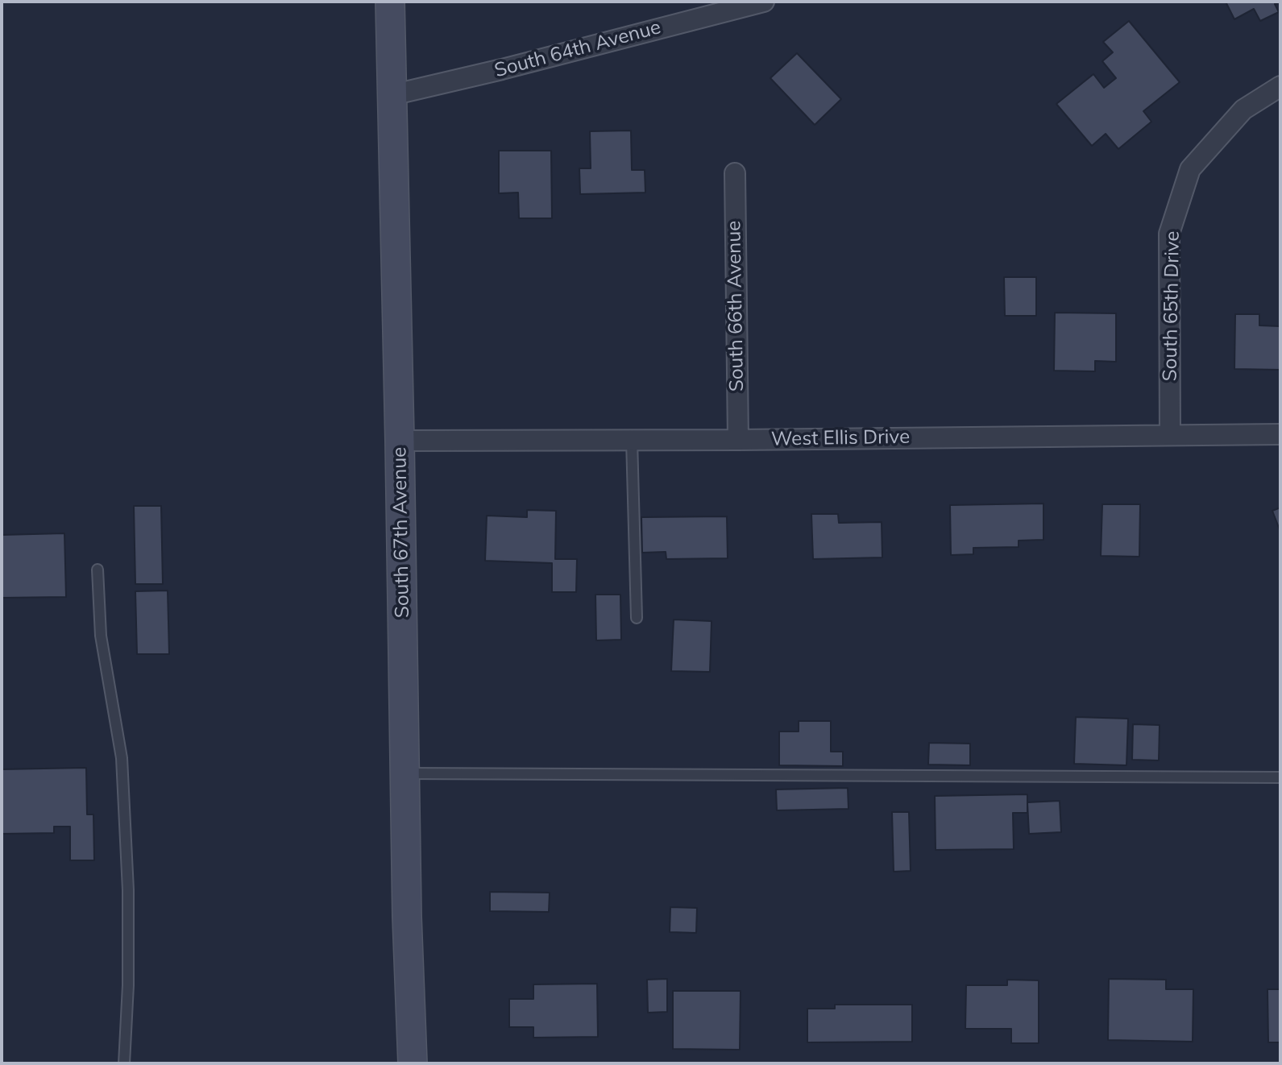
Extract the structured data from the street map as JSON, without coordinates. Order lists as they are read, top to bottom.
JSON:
{
  "streets": {
    "main road": ["South 67th Avenue"],
    "street": [
      "South 64th Avenue",
      "South 66th Avenue",
      "South 65th Drive",
      "West Ellis Drive"
    ]
  },
  "crossings": [
    ["South 64th Avenue", "South 67th Avenue"],
    ["South 66th Avenue", "West Ellis Drive"],
    ["South 65th Drive", "West Ellis Drive"],
    ["West Ellis Drive", "South 67th Avenue"]
  ]
}
